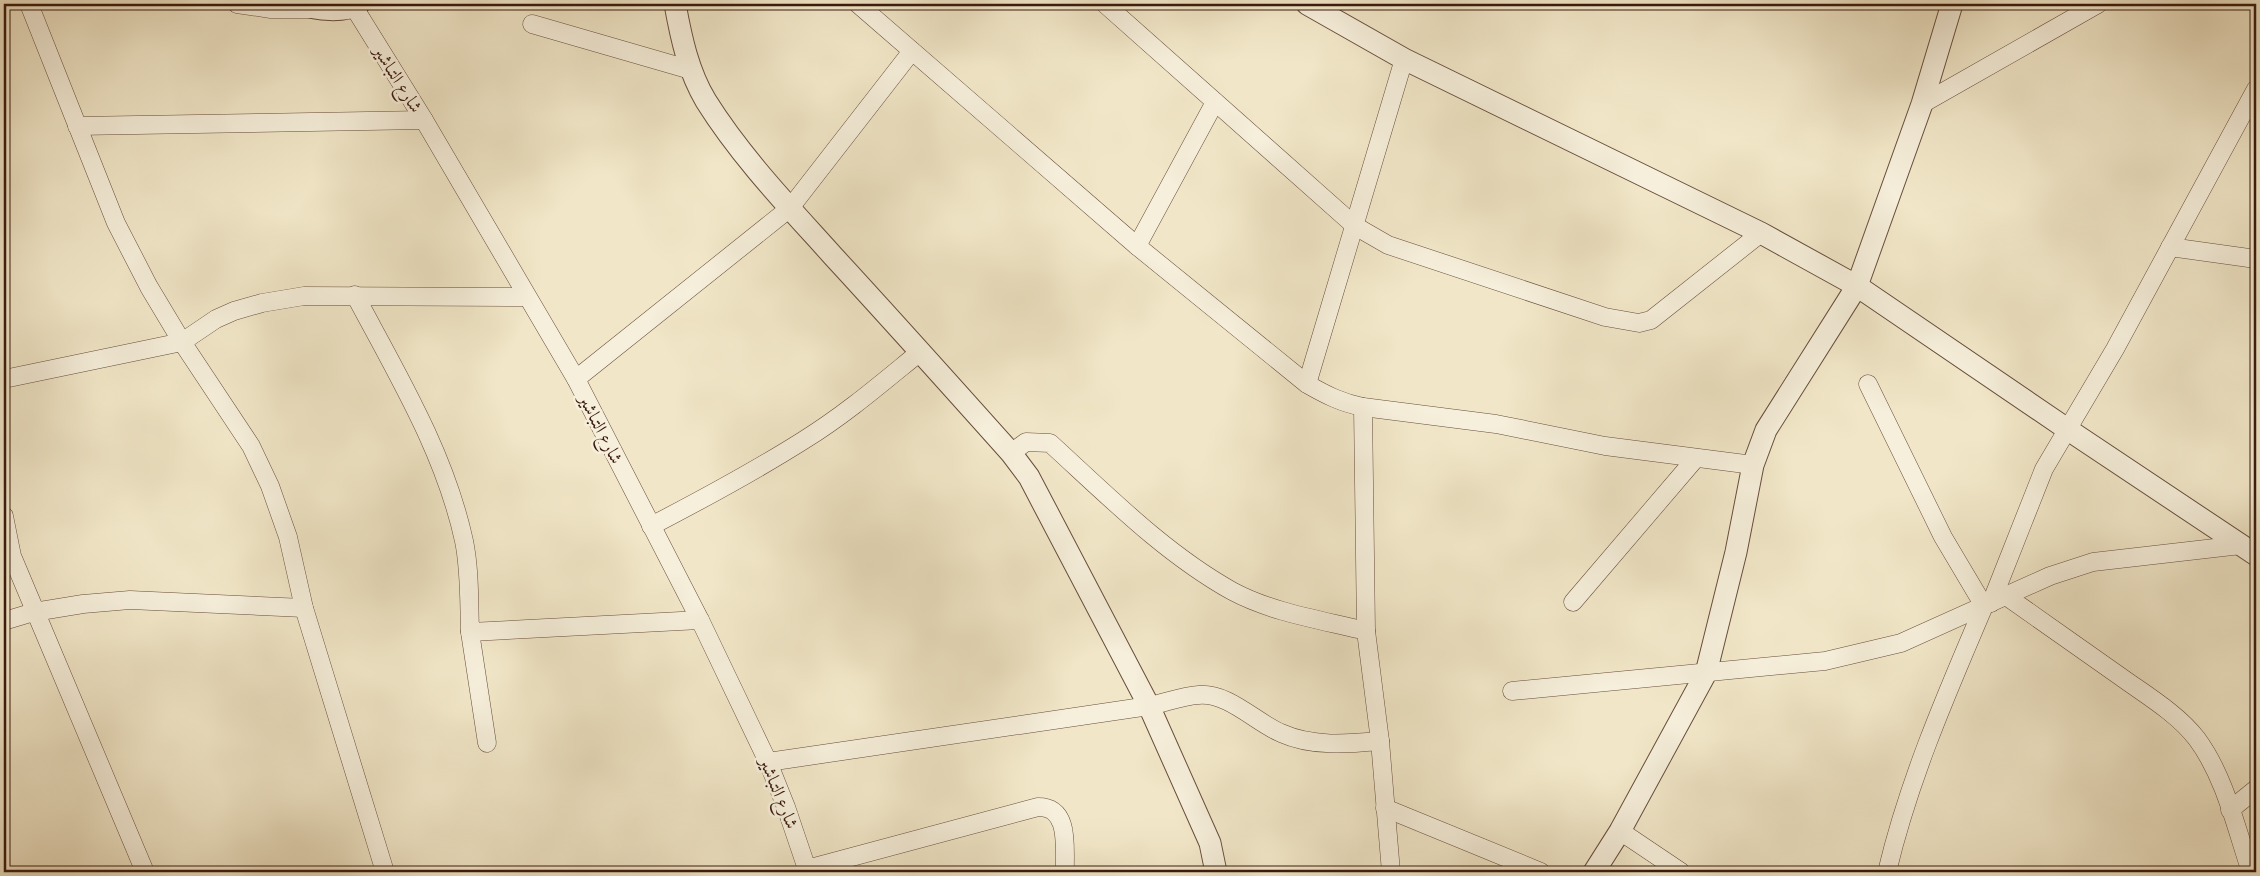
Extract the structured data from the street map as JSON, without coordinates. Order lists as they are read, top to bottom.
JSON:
{
  "streets": {
    "street": ["شارع التباشير"]
  }
}
